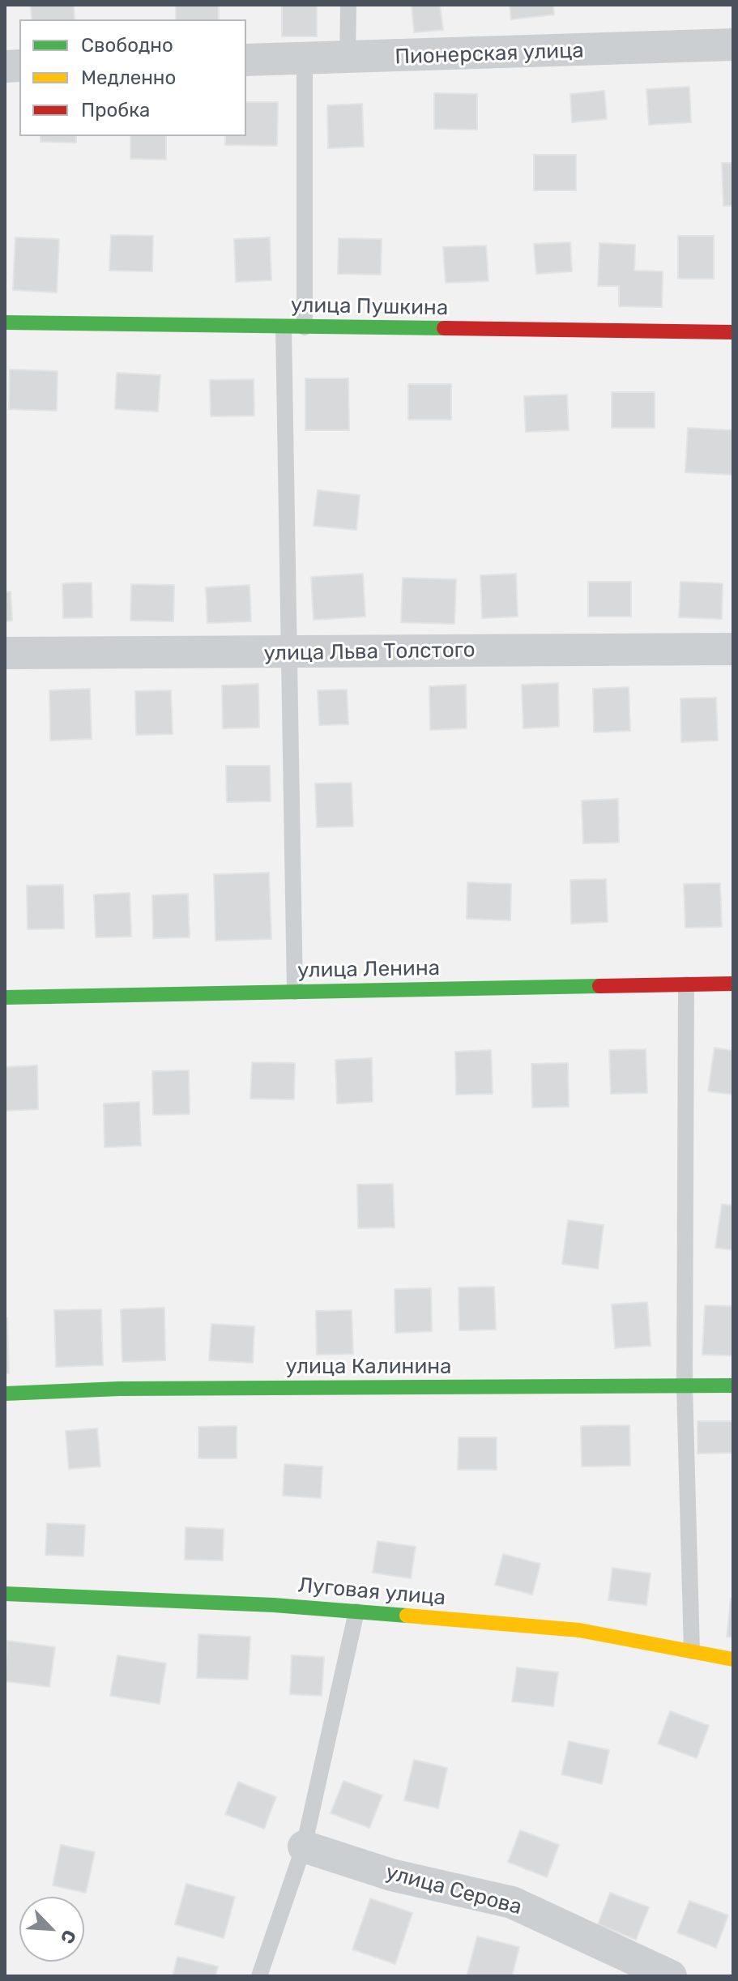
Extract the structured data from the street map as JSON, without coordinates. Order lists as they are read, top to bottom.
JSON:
{
  "streets": {
    "street": [
      "Пионерская улица",
      "улица Пушкина",
      "улица Льва Толстого",
      "улица Ленина",
      "улица Калинина",
      "Луговая улица",
      "улица Серова"
    ]
  },
  "legend": ["Свободно", "Медленно", "Пробка"],
  "north": "bottom right"
}
